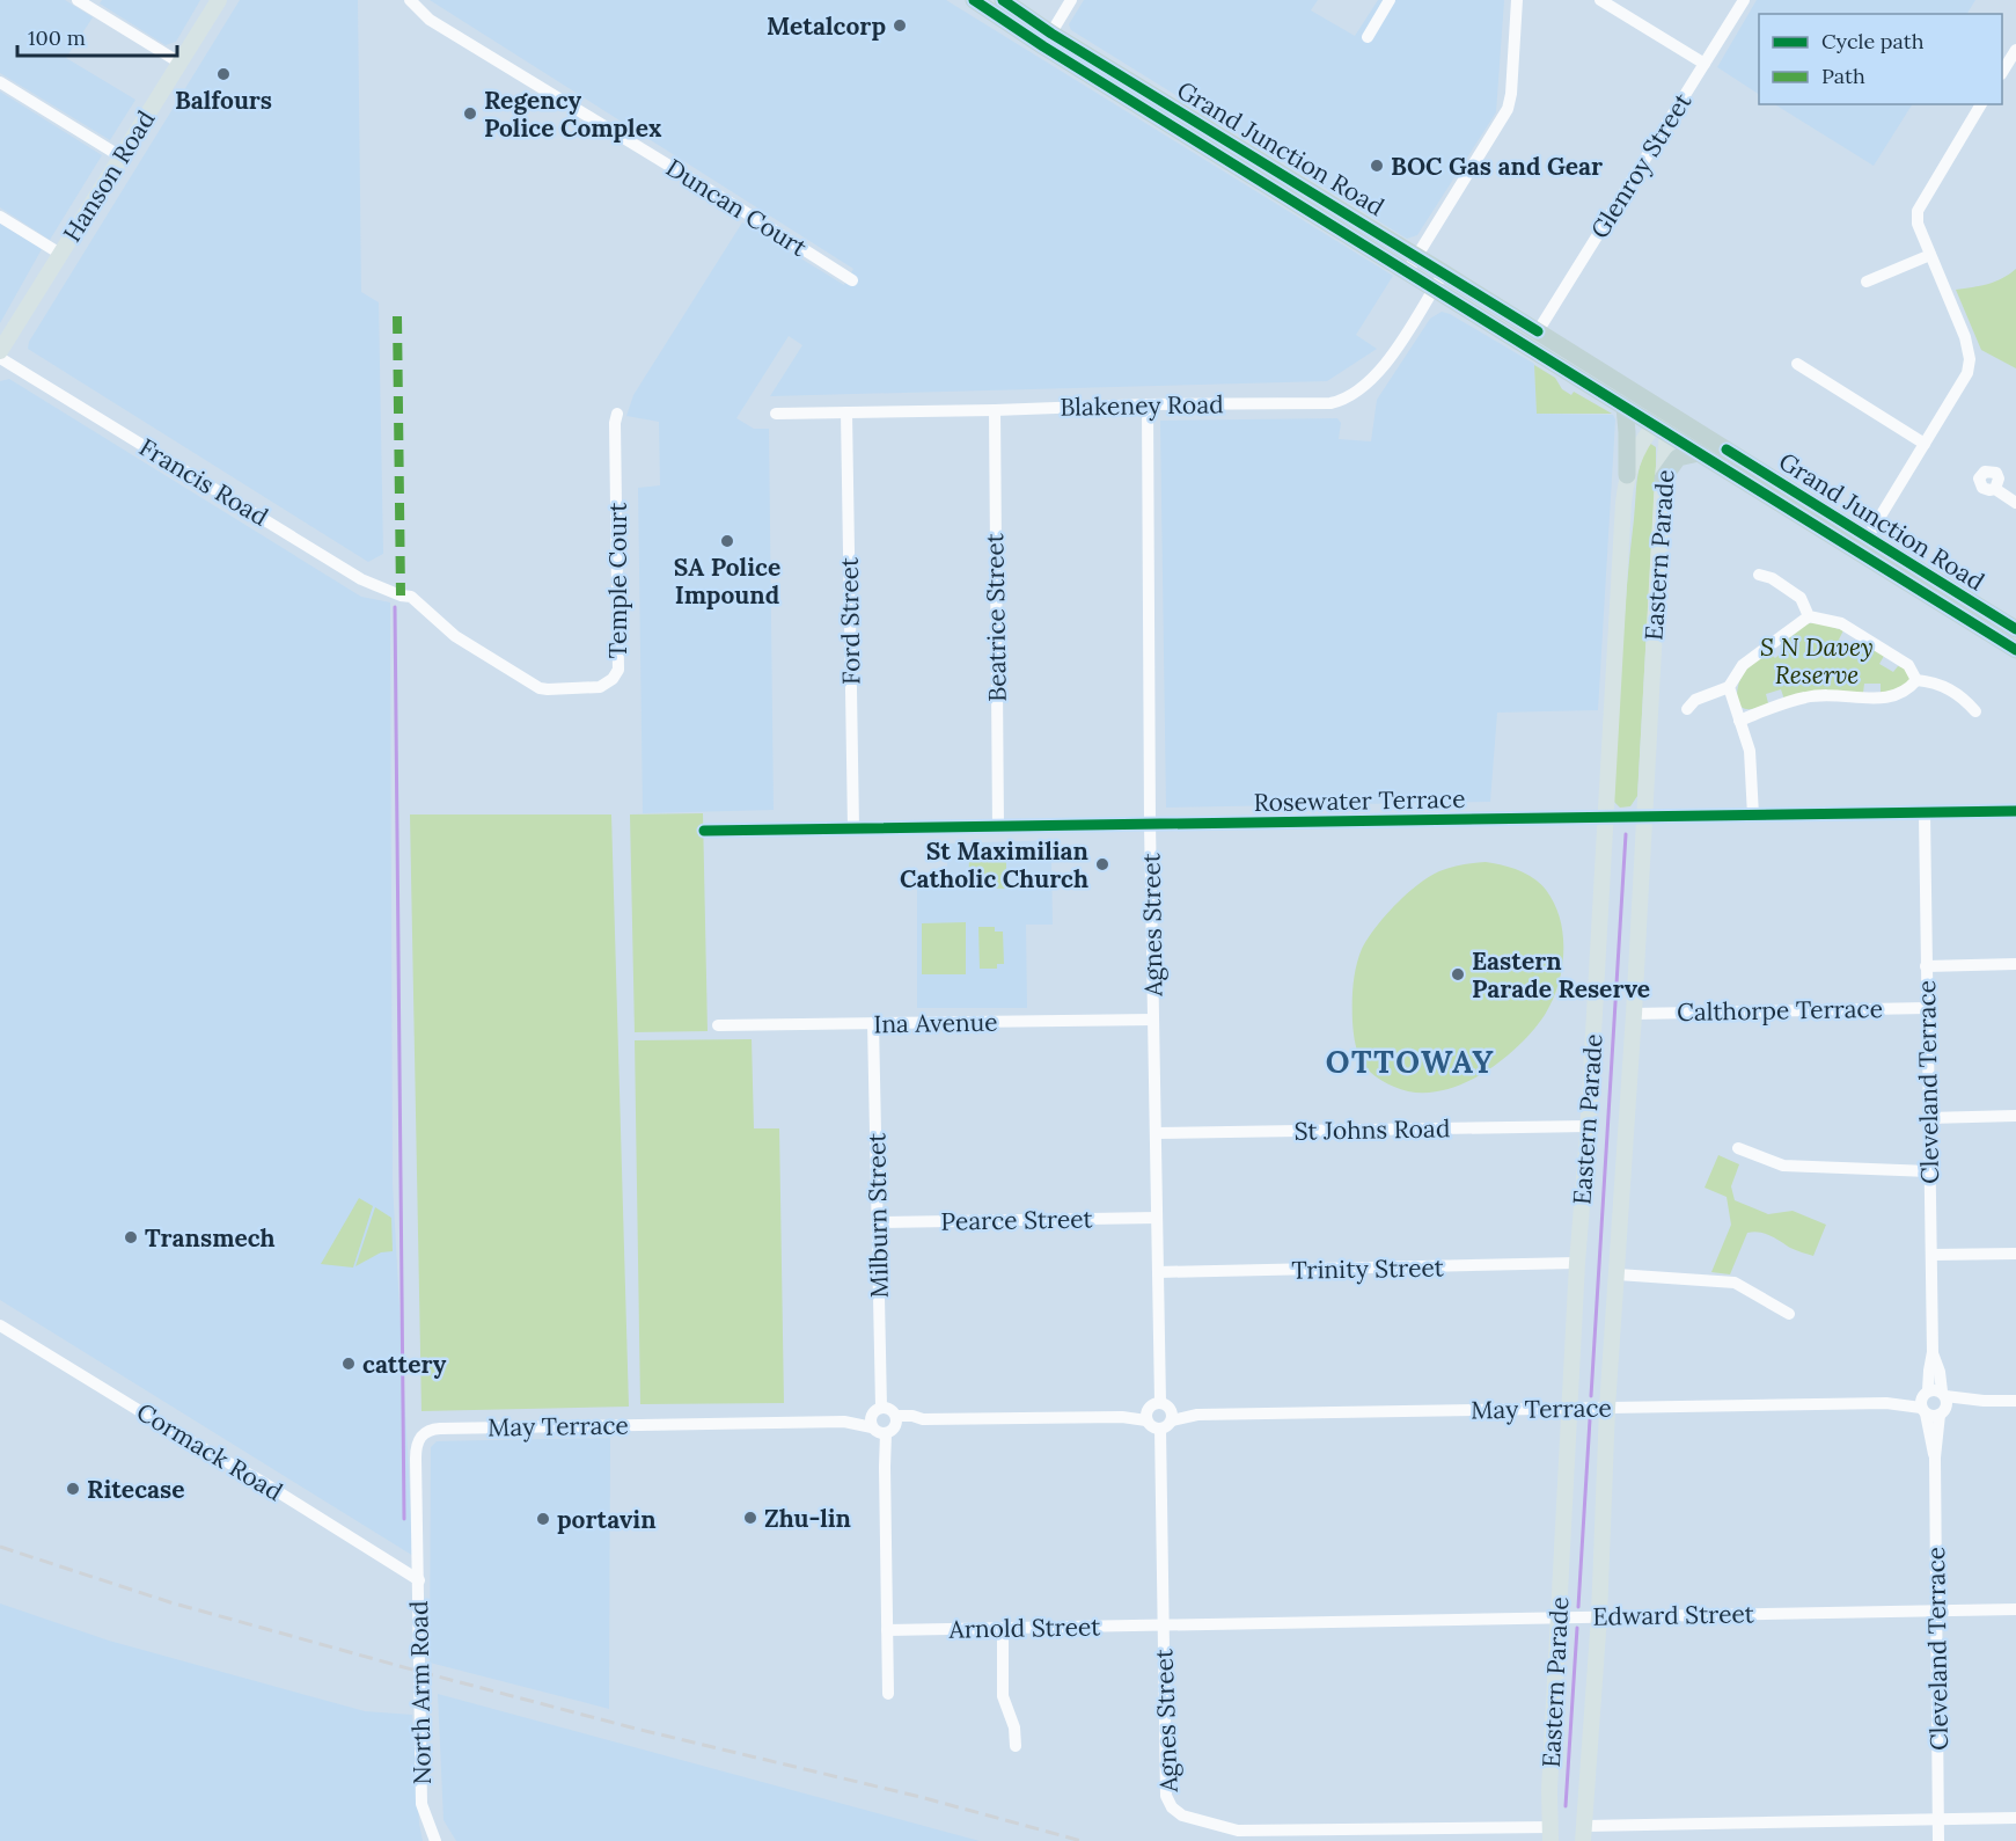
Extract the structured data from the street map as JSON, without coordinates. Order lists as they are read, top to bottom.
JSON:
{
  "streets": {
    "highway": ["Grand Junction Road"],
    "main road": ["Hanson Road", "Eastern Parade"],
    "street": [
      "Glenroy Street",
      "Duncan Court",
      "Blakeney Road",
      "Francis Road",
      "Temple Court",
      "Beatrice Street",
      "Ford Street",
      "Rosewater Terrace",
      "Agnes Street",
      "Calthorpe Terrace",
      "Ina Avenue",
      "Cleveland Terrace",
      "St Johns Road",
      "Milburn Street",
      "Pearce Street",
      "Trinity Street",
      "May Terrace",
      "Cormack Road",
      "Edward Street",
      "Arnold Street",
      "North Arm Road"
    ]
  },
  "crossings": [
    ["Grand Junction Road", "Glenroy Street"],
    ["Grand Junction Road", "Blakeney Road"],
    ["Grand Junction Road", "Eastern Parade"],
    ["Blakeney Road", "Beatrice Street"],
    ["Blakeney Road", "Ford Street"],
    ["Blakeney Road", "Agnes Street"],
    ["Francis Road", "Temple Court"],
    ["Eastern Parade", "Rosewater Terrace"],
    ["Eastern Parade", "Agnes Street"],
    ["Eastern Parade", "Calthorpe Terrace"],
    ["Eastern Parade", "St Johns Road"],
    ["Eastern Parade", "Trinity Street"],
    ["Eastern Parade", "May Terrace"],
    ["Eastern Parade", "Edward Street"],
    ["Beatrice Street", "Rosewater Terrace"],
    ["Ford Street", "Rosewater Terrace"],
    ["Rosewater Terrace", "Agnes Street"],
    ["Rosewater Terrace", "Cleveland Terrace"],
    ["Agnes Street", "Ina Avenue"],
    ["Agnes Street", "St Johns Road"],
    ["Agnes Street", "Pearce Street"],
    ["Agnes Street", "Trinity Street"],
    ["Agnes Street", "May Terrace"],
    ["Agnes Street", "Edward Street"],
    ["Agnes Street", "Arnold Street"],
    ["Calthorpe Terrace", "Cleveland Terrace"],
    ["Ina Avenue", "Milburn Street"],
    ["Cleveland Terrace", "May Terrace"],
    ["Cleveland Terrace", "Edward Street"],
    ["Milburn Street", "Pearce Street"],
    ["Milburn Street", "May Terrace"],
    ["May Terrace", "Cormack Road"],
    ["May Terrace", "North Arm Road"],
    ["Cormack Road", "North Arm Road"],
    ["Edward Street", "Arnold Street"]
  ],
  "districts": ["OTTOWAY"],
  "parks": ["S N Davey Reserve"],
  "places": [
    "Metalcorp",
    "Balfours",
    "Regency Police Complex",
    "BOC Gas and Gear",
    "SA Police Impound",
    "St Maximilian Catholic Church",
    "Eastern Parade Reserve",
    "Transmech",
    "cattery",
    "Ritecase",
    "Zhu-lin",
    "portavin"
  ],
  "legend": ["Cycle path", "Path"],
  "scale_bar": "100 m"
}
